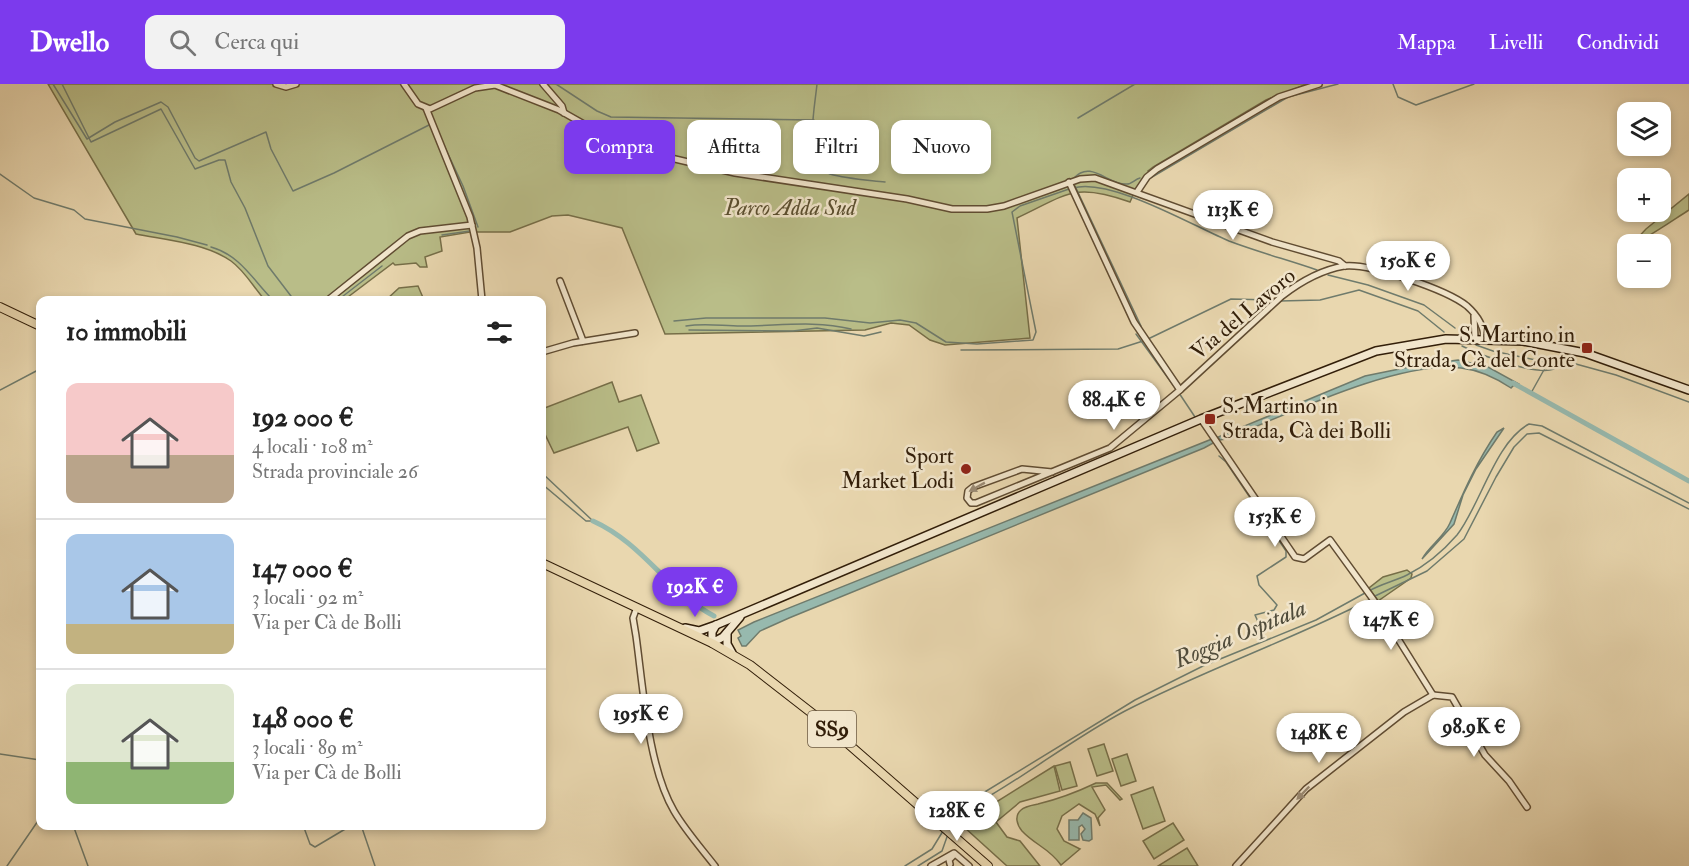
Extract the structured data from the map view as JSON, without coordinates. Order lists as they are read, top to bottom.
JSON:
{
  "streets": {
    "main road": ["SS9"],
    "street": ["Via del Lavoro"]
  },
  "water": ["Roggia Ospitala"],
  "parks": ["Parco Adda Sud"],
  "places": {
    "transit": ["S. Martino in Strada, Cà del Conte", "S. Martino in Strada, Cà dei Bolli"],
    "other": ["Sport Market Lodi"]
  },
  "page": {
    "header": "Dwello",
    "search": "Cerca qui",
    "nav": ["Mappa", "Livelli", "Condividi"],
    "map_buttons": ["+", "−"],
    "chip": [
      "Compra",
      "Affitta",
      "Filtri",
      "Nuovo"
    ],
    "price": [
      "113K €",
      "150K €",
      "88.4K €",
      "153K €",
      "192K €",
      "147K €",
      "195K €",
      "98.9K €",
      "148K €",
      "128K €"
    ],
    "heading": "10 immobili",
    "list": [
      {
        "name": "192 000 €",
        "note": "4 locali · 108 m² · Strada provinciale 26"
      },
      {
        "name": "147 000 €",
        "note": "3 locali · 92 m² · Via per Cà de Bolli"
      },
      {
        "name": "148 000 €",
        "note": "3 locali · 89 m² · Via per Cà de Bolli"
      }
    ]
  }
}
